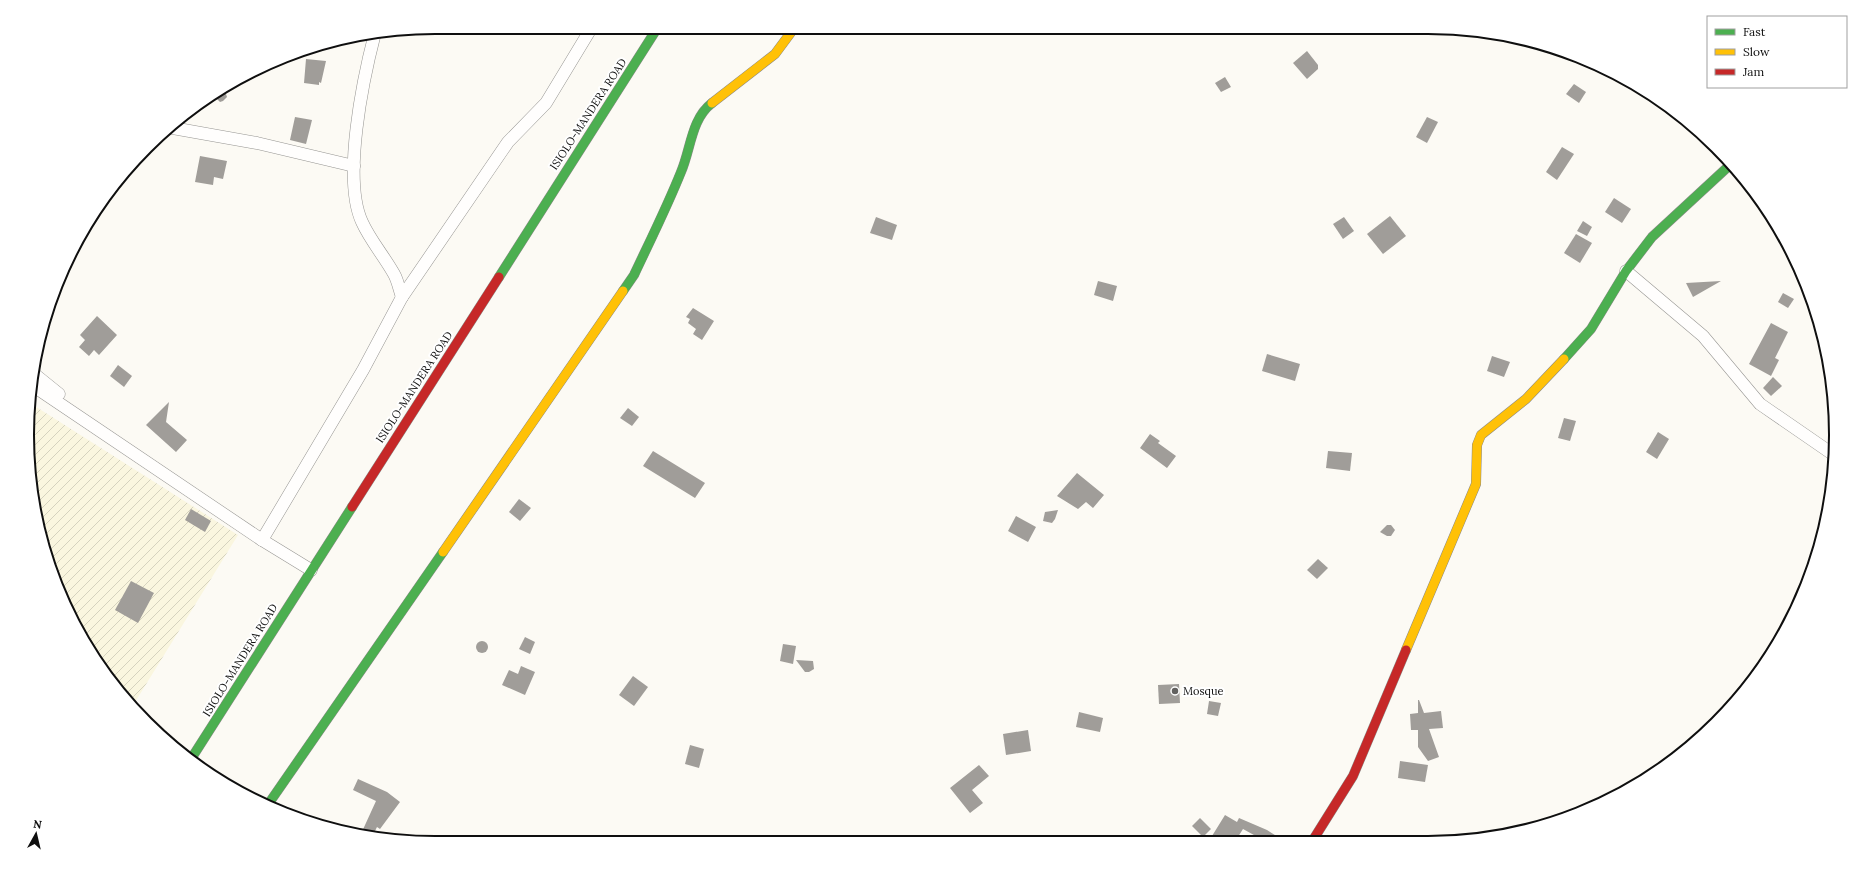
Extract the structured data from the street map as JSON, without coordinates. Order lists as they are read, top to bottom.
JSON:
{
  "streets": {
    "main road": ["ISIOLO-MANDERA ROAD"]
  },
  "places": ["Mosque"],
  "legend": ["Fast", "Slow", "Jam"],
  "north": "top"
}
